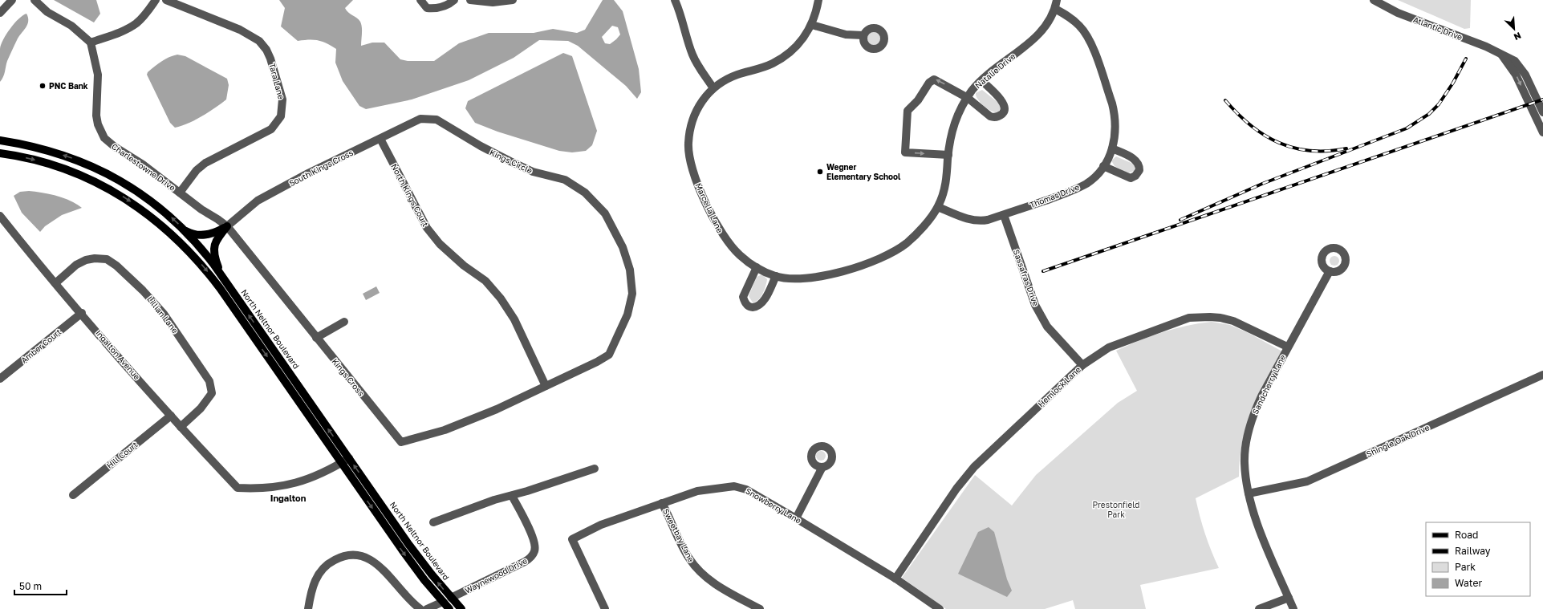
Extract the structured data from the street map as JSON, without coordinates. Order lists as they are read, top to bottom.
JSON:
{
  "streets": {
    "main road": ["North Neltnor Boulevard"],
    "street": [
      "Atlantic Drive",
      "Natalie Drive",
      "Tara Lane",
      "Kings Circle",
      "Charlestowne Drive",
      "South Kings Cross",
      "North Kings Court",
      "Thomas Drive",
      "Marcella Lane",
      "Sassafras Drive",
      "Lillian Lane",
      "Amber Court",
      "Ingalton Avenue",
      "Kings Cross",
      "Sandcherry Lane",
      "Hemlock Lane",
      "Shingle Oak Drive",
      "Hill Court",
      "Snowberry Lane",
      "Sweetbay Lane",
      "Waynewood Drive"
    ]
  },
  "crossings": [
    ["Natalie Drive", "Thomas Drive"],
    ["Natalie Drive", "Marcella Lane"],
    ["Tara Lane", "Charlestowne Drive"],
    ["Kings Circle", "South Kings Cross"],
    ["Kings Circle", "North Kings Court"],
    ["Kings Circle", "Kings Cross"],
    ["Charlestowne Drive", "South Kings Cross"],
    ["Charlestowne Drive", "Kings Cross"],
    ["South Kings Cross", "North Kings Court"],
    ["South Kings Cross", "Kings Cross"],
    ["Thomas Drive", "Marcella Lane"],
    ["Thomas Drive", "Sassafras Drive"],
    ["Sassafras Drive", "Hemlock Lane"],
    ["Lillian Lane", "Ingalton Avenue"],
    ["North Neltnor Boulevard", "Waynewood Drive"],
    ["Amber Court", "Ingalton Avenue"],
    ["Ingalton Avenue", "Hill Court"],
    ["Sandcherry Lane", "Hemlock Lane"],
    ["Sandcherry Lane", "Shingle Oak Drive"],
    ["Hemlock Lane", "Snowberry Lane"],
    ["Snowberry Lane", "Sweetbay Lane"]
  ],
  "districts": ["Ingalton"],
  "parks": ["Prestonfield Park"],
  "places": ["PNC Bank", "Wegner Elementary School"],
  "legend": [
    "Road",
    "Railway",
    "Park",
    "Water"
  ],
  "scale_bar": "50 m",
  "north": "bottom right"
}
